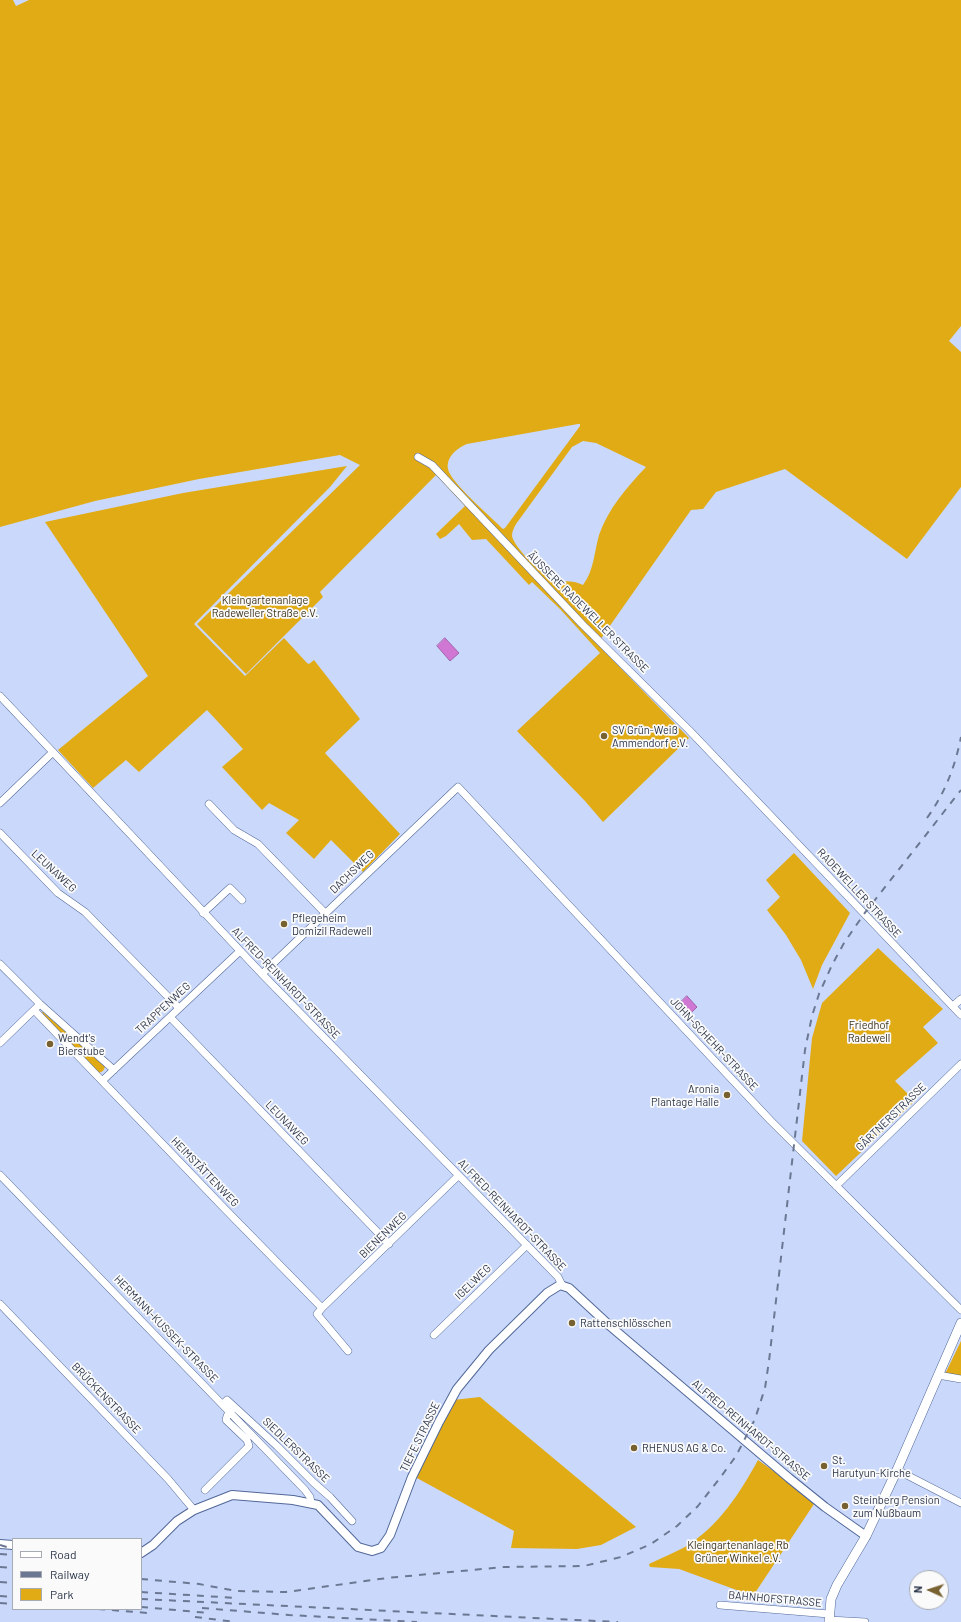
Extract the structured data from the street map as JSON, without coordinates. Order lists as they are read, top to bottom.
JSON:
{
  "streets": {
    "street": [
      "ÄUSSERE RADEWELLER STRASSE",
      "LEUNAWEG",
      "DACHSWEG",
      "RADEWELLER STRASSE",
      "ALFRED-REINHARDT-STRASSE",
      "TRAPPENWEG",
      "JOHN-SCHEHR-STRASSE",
      "GÄRTNERSTRASSE",
      "HEIMSTÄTTENWEG",
      "BIENENWEG",
      "IGELWEG",
      "HERMANN-KUSSEK-STRASSE",
      "BRÜCKENSTRASSE",
      "TIEFE STRASSE",
      "SIEDLERSTRASSE",
      "BAHNHOFSTRASSE"
    ]
  },
  "crossings": [
    ["ÄUSSERE RADEWELLER STRASSE", "RADEWELLER STRASSE"],
    ["LEUNAWEG", "TRAPPENWEG"],
    ["LEUNAWEG", "BIENENWEG"],
    ["DACHSWEG", "ALFRED-REINHARDT-STRASSE"],
    ["DACHSWEG", "JOHN-SCHEHR-STRASSE"],
    ["ALFRED-REINHARDT-STRASSE", "TRAPPENWEG"],
    ["ALFRED-REINHARDT-STRASSE", "BIENENWEG"],
    ["ALFRED-REINHARDT-STRASSE", "IGELWEG"],
    ["ALFRED-REINHARDT-STRASSE", "TIEFE STRASSE"],
    ["TRAPPENWEG", "HEIMSTÄTTENWEG"],
    ["JOHN-SCHEHR-STRASSE", "GÄRTNERSTRASSE"],
    ["HEIMSTÄTTENWEG", "BIENENWEG"],
    ["HERMANN-KUSSEK-STRASSE", "TIEFE STRASSE"],
    ["HERMANN-KUSSEK-STRASSE", "SIEDLERSTRASSE"]
  ],
  "parks": ["Kleingartenanlage Radeweller Straße e.V.", "Friedhof Radewell", "Kleingartenanlage Rb Grüner Winkel e.V."],
  "places": [
    "SV Grün-Weiß Ammendorf e.V.",
    "Pflegeheim Domizil Radewell",
    "Wendt's Bierstube",
    "Aronia Plantage Halle",
    "Rattenschlösschen",
    "RHENUS AG & Co.",
    "St. Harutyun-Kirche",
    "Steinberg Pension zum Nußbaum"
  ],
  "legend": ["Road", "Railway", "Park"],
  "north": "left"
}
